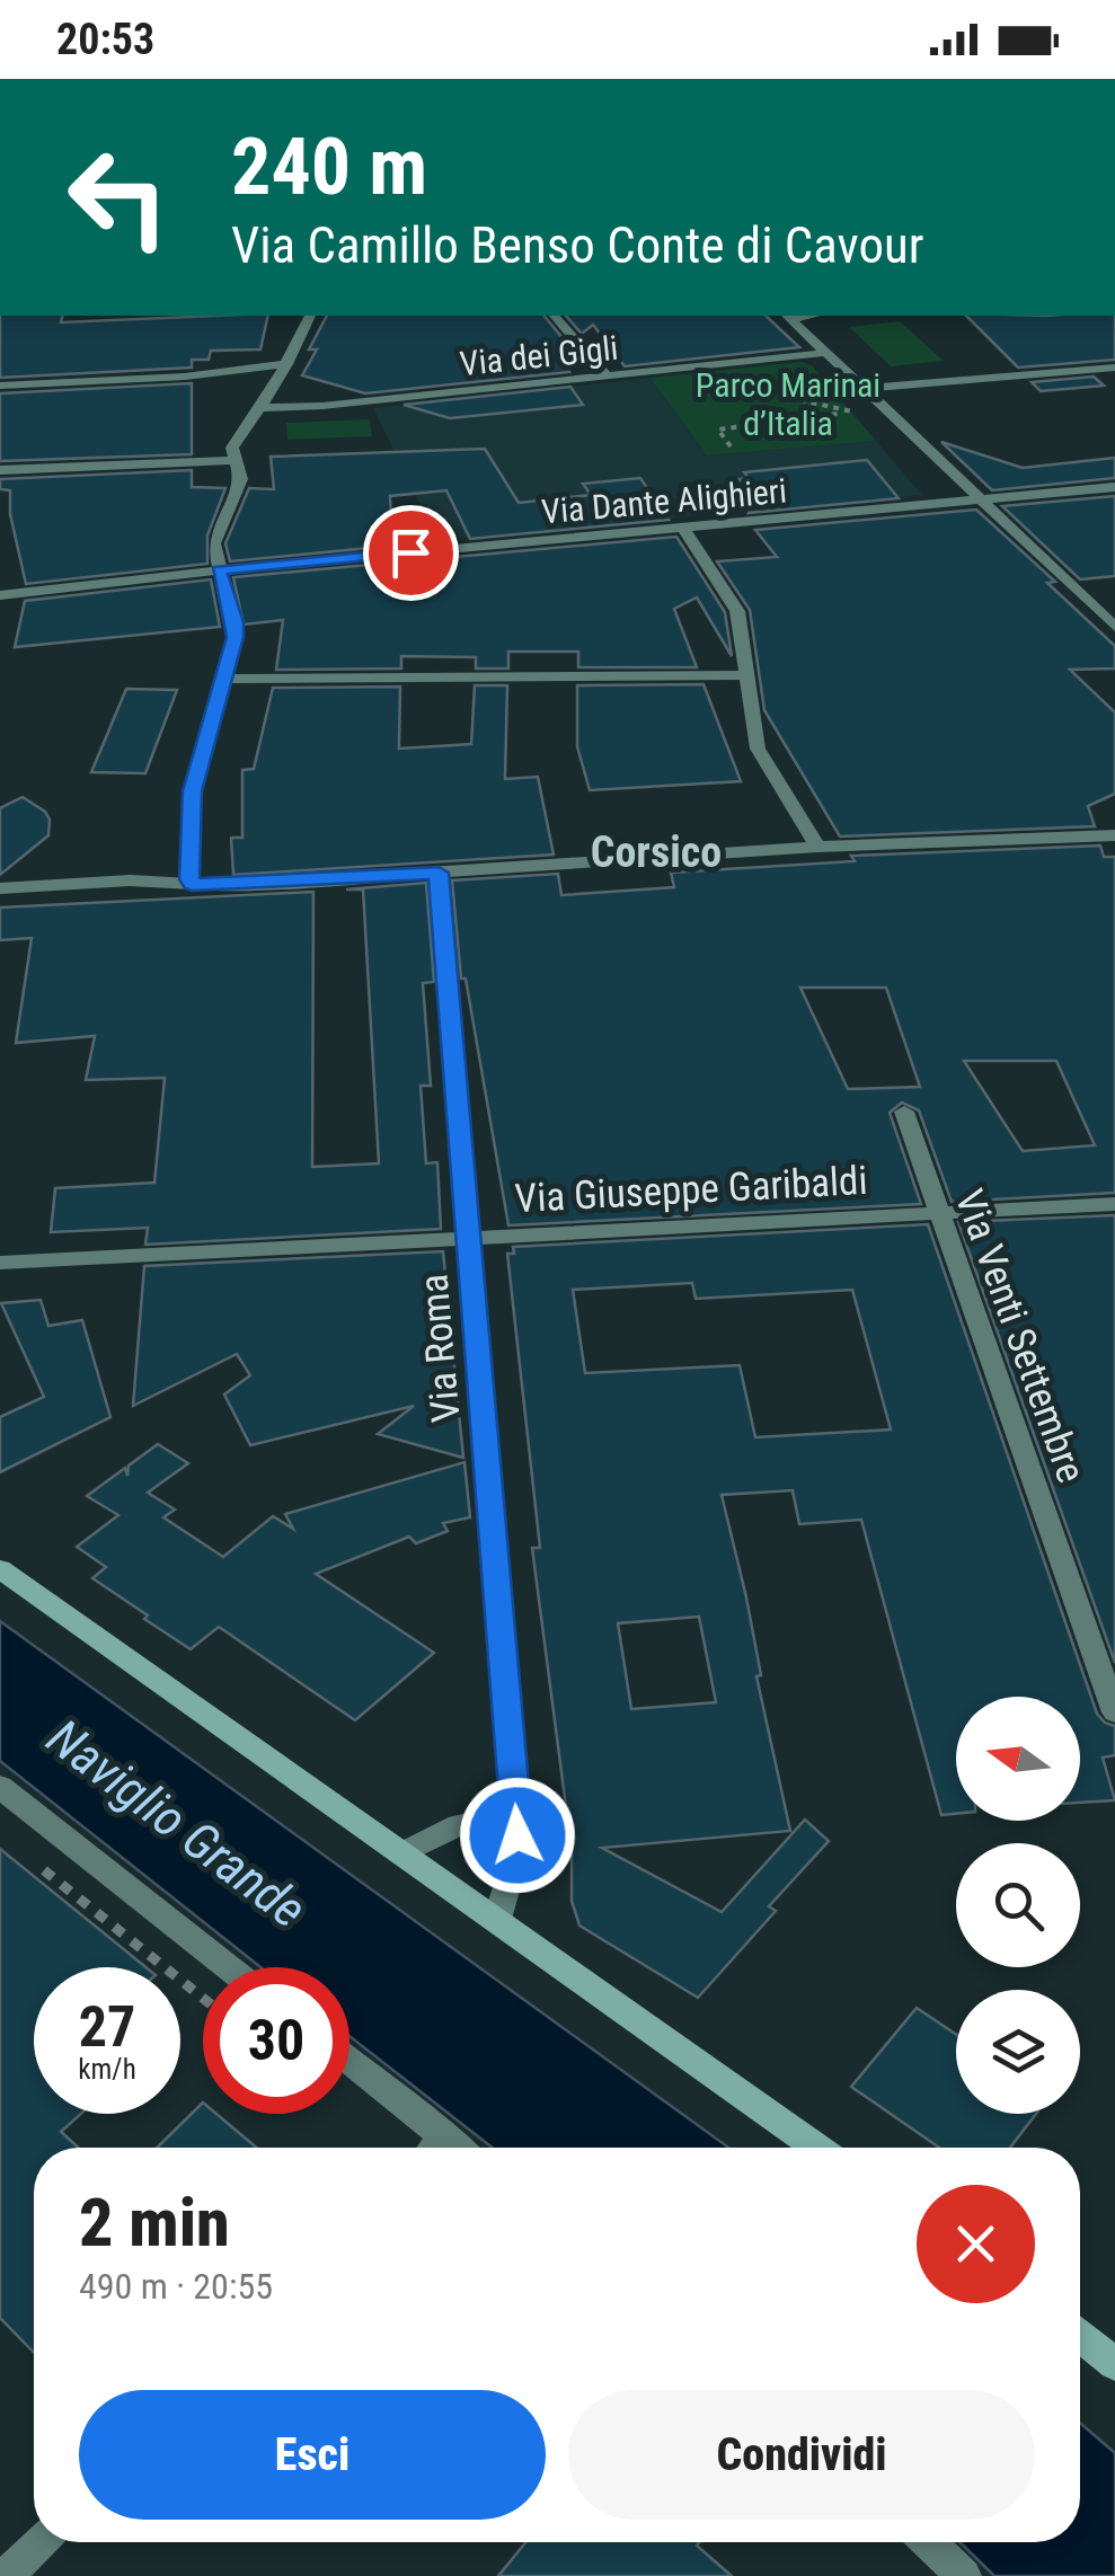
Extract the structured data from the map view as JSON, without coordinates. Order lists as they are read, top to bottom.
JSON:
{
  "streets": {
    "street": [
      "Via dei Gigli",
      "Via Dante Alighieri",
      "Via Giuseppe Garibaldi",
      "Via Venti Settembre",
      "Via Roma"
    ]
  },
  "crossings": [
    ["Via Giuseppe Garibaldi", "Via Venti Settembre"],
    ["Via Giuseppe Garibaldi", "Via Roma"]
  ],
  "districts": ["Corsico"],
  "water": ["Naviglio Grande"],
  "parks": ["Parco Marinai d’Italia"],
  "north": "left",
  "page": {
    "status": "20:53",
    "turn": ["240 m", "Via Camillo Benso Conte di Cavour"],
    "speed": "27 km/h",
    "limit": "30",
    "heading": ["2 min", "490 m · 20:55"],
    "buttons": ["Esci", "Condividi"]
  }
}
